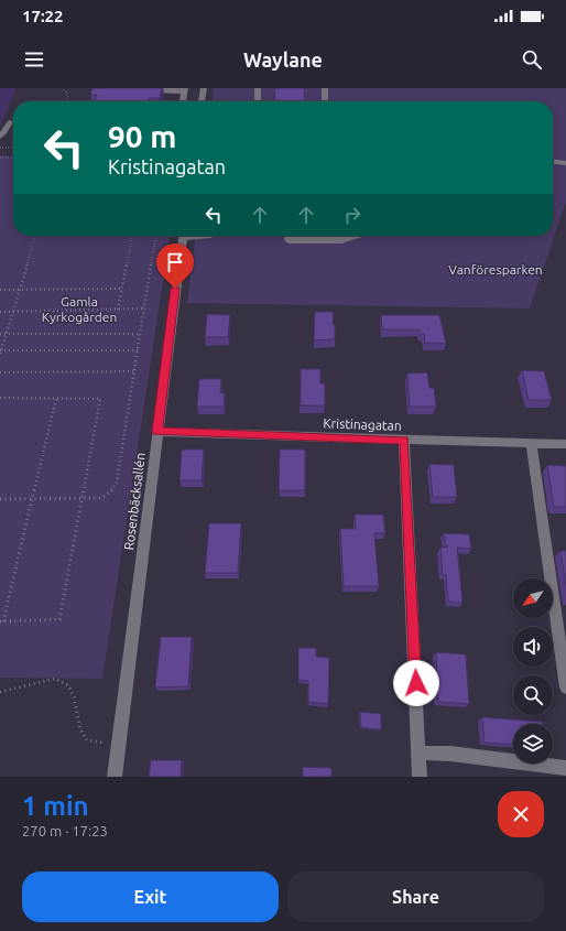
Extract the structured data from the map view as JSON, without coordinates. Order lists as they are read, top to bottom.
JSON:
{
  "streets": {
    "street": ["Kristinagatan", "Rosenbäcksallén"]
  },
  "crossings": [
    ["Kristinagatan", "Rosenbäcksallén"]
  ],
  "parks": ["Vanföresparken", "Gamla Kyrkogården"],
  "north": "bottom left",
  "page": {
    "status": "17:22",
    "header": "Waylane",
    "turn": ["90 m", "Kristinagatan"],
    "heading": ["1 min", "270 m · 17:23"],
    "buttons": ["Exit", "Share"]
  }
}
